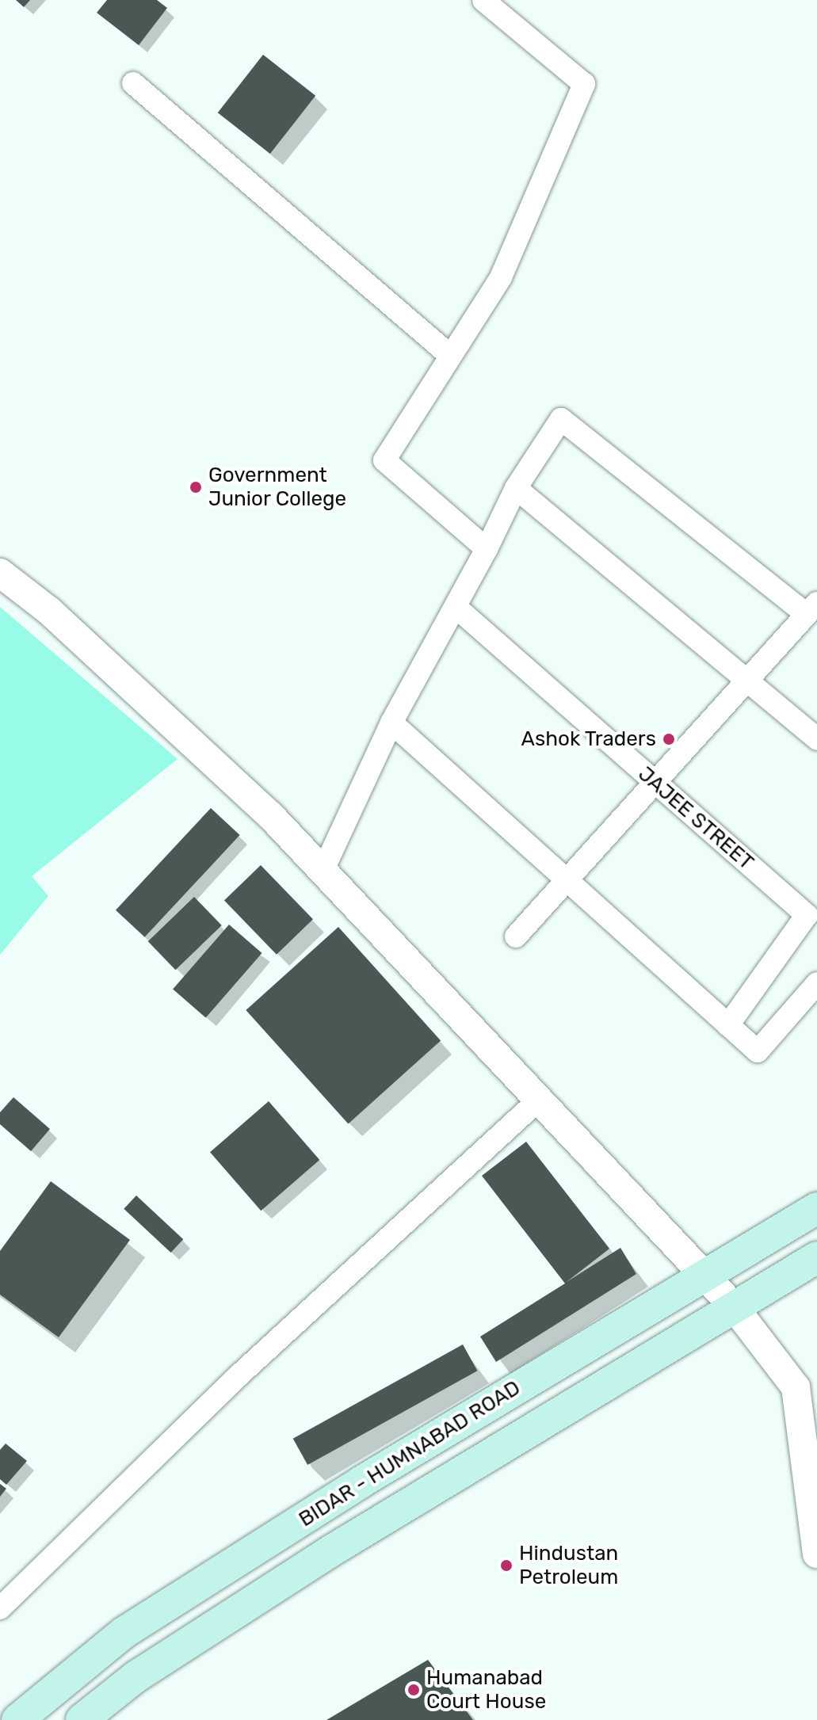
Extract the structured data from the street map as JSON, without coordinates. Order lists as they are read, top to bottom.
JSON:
{
  "streets": {
    "main road": ["BIDAR - HUMNABAD ROAD"],
    "street": ["JAJEE STREET"]
  },
  "places": [
    "Government Junior College",
    "Ashok Traders",
    "Hindustan Petroleum",
    "Humanabad Court House"
  ]
}
